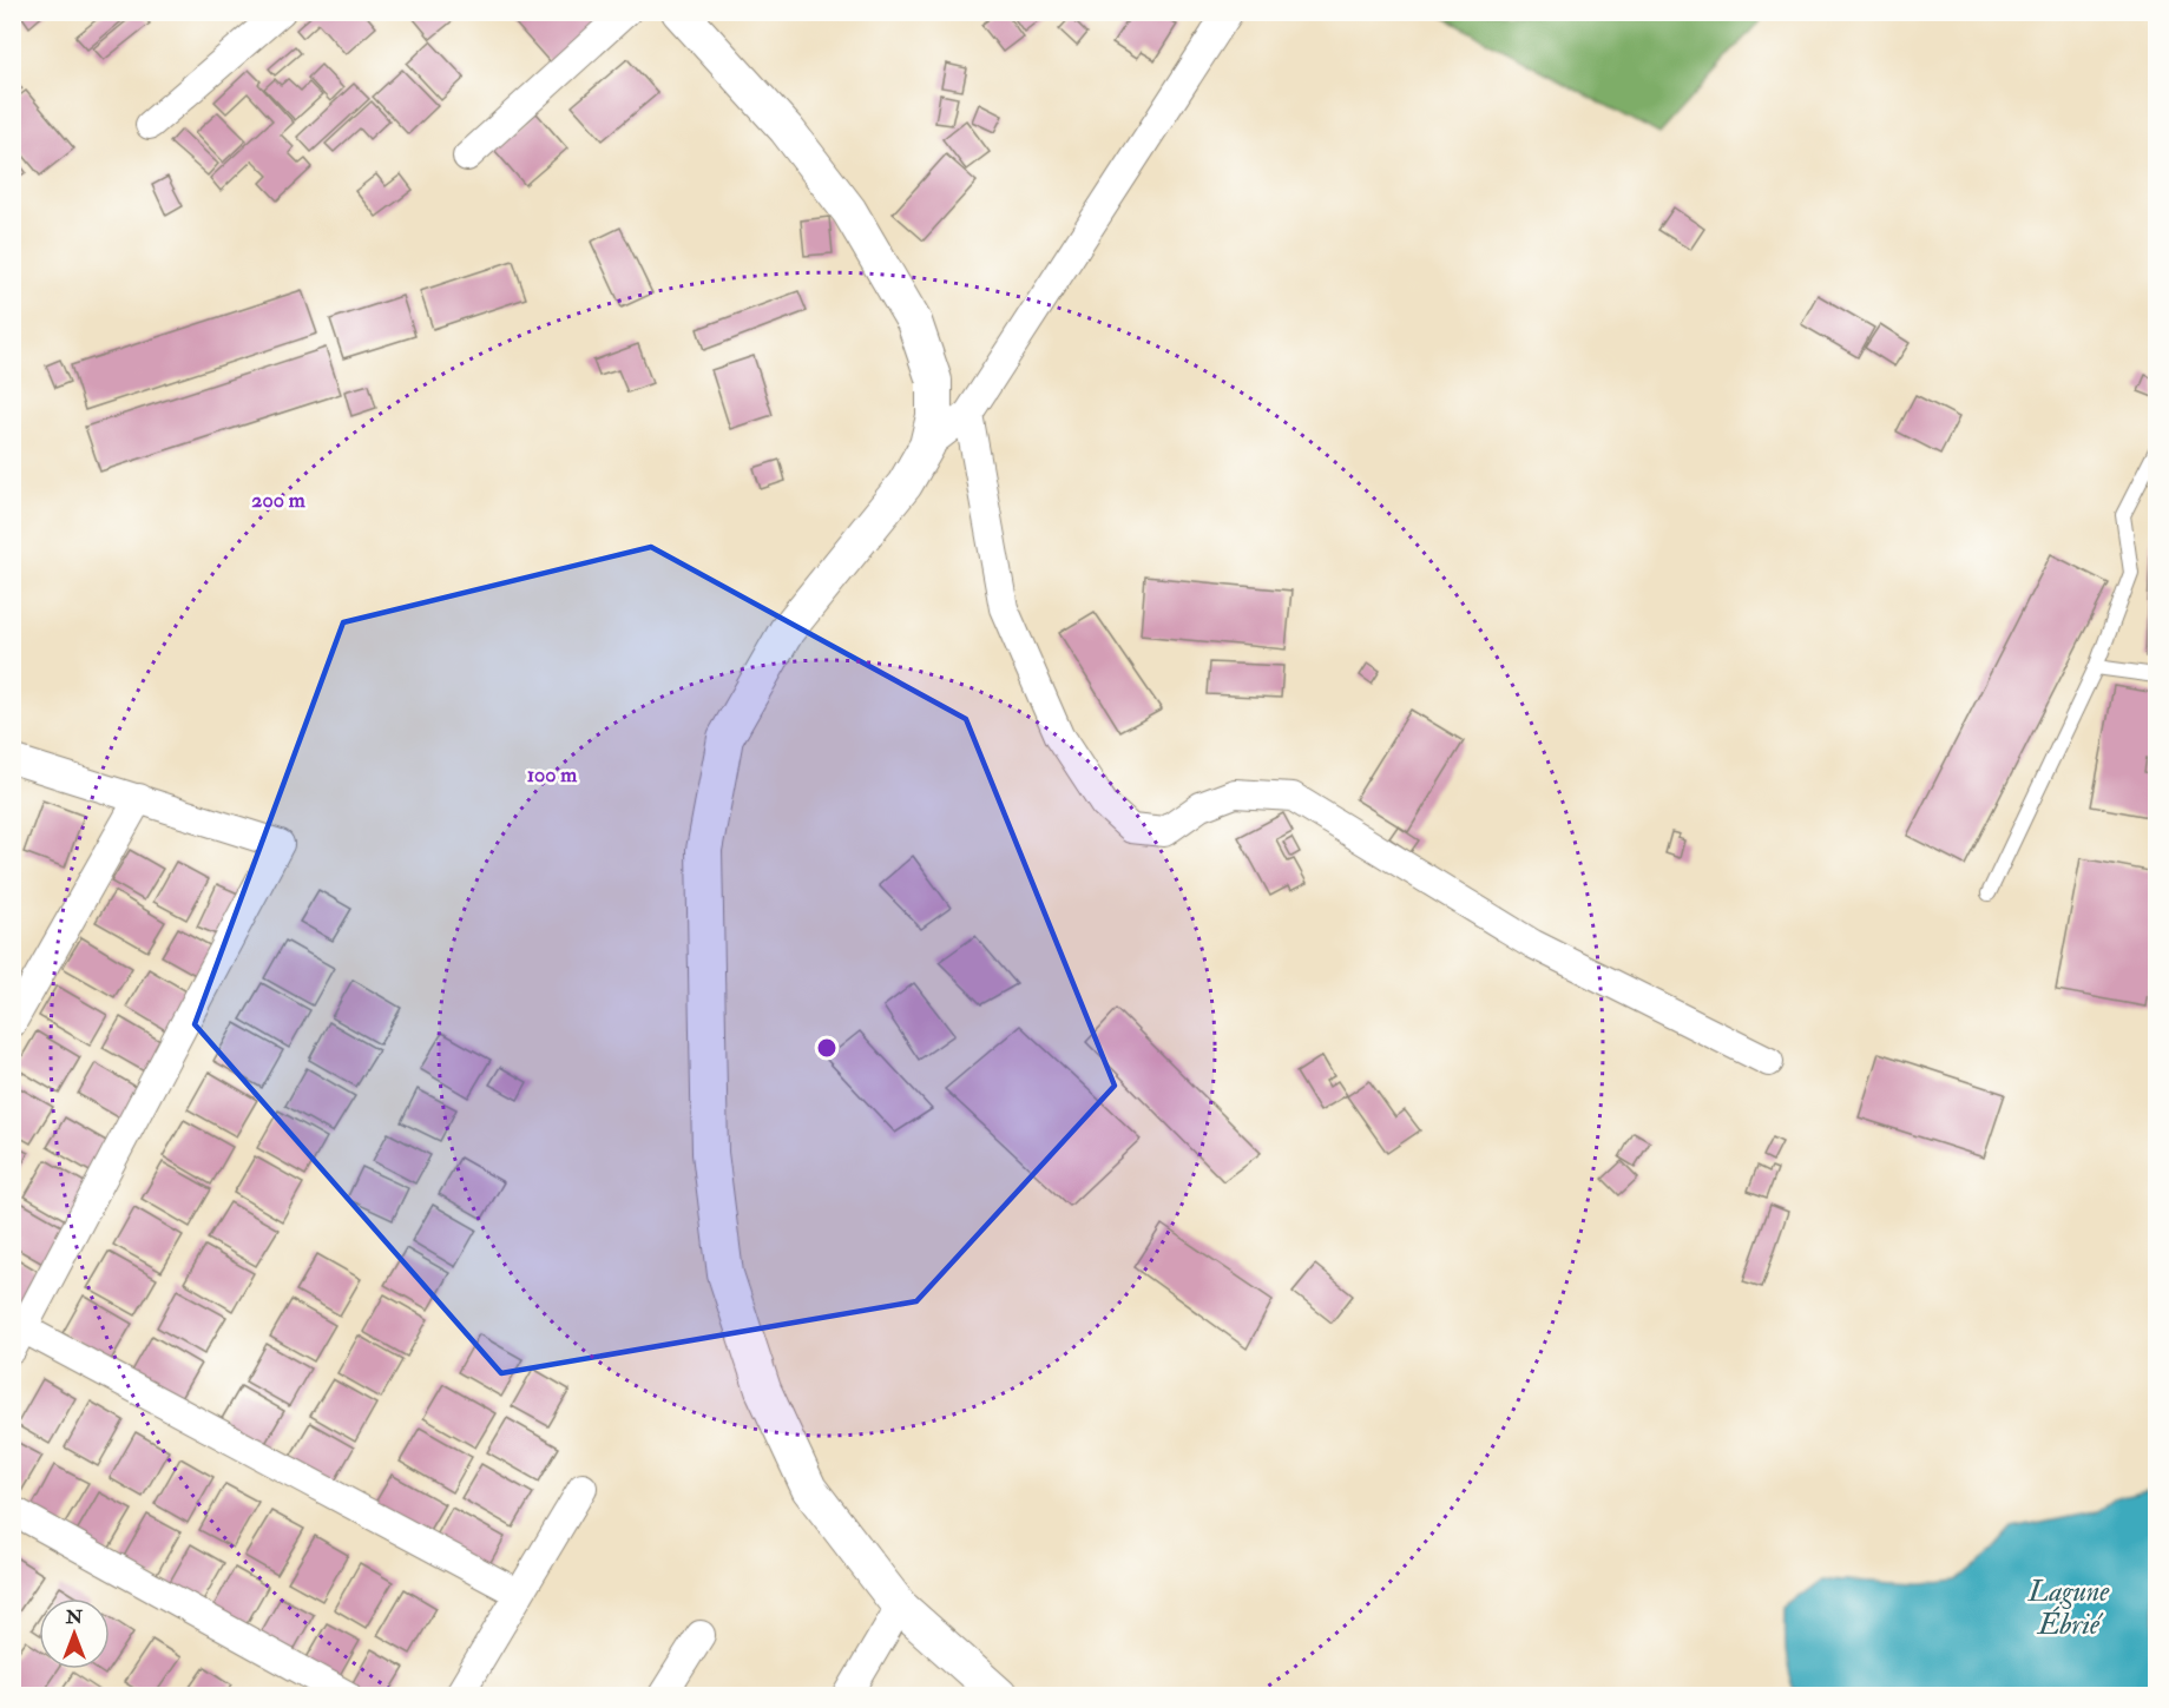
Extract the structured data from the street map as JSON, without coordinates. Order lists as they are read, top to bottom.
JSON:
{
  "water": ["Lagune Ébrié"],
  "north": "top",
  "rings": ["200 m", "100 m"]
}
